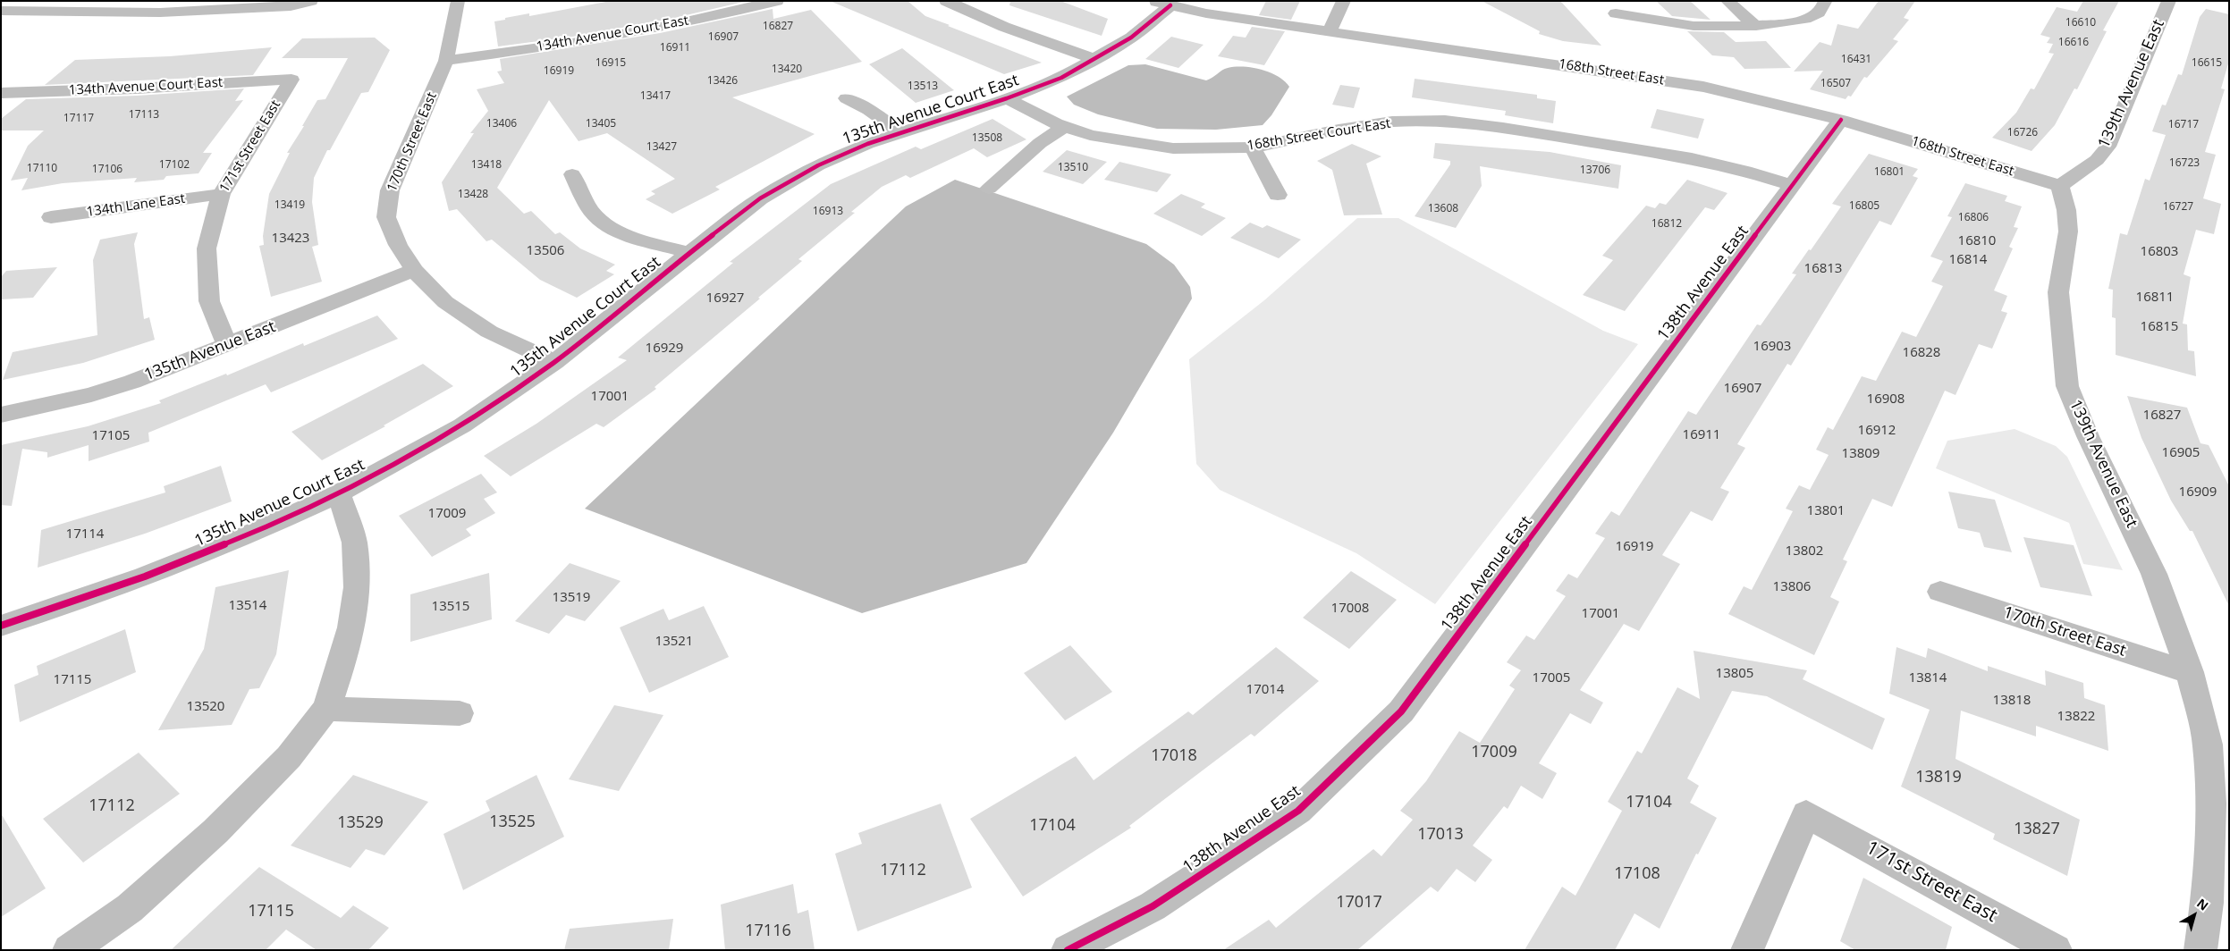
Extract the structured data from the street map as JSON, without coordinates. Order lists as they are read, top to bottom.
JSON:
{
  "streets": {
    "street": [
      "134th Avenue Court East",
      "168th Street East",
      "139th Avenue East",
      "135th Avenue Court East",
      "168th Street Court East",
      "170th Street East",
      "171st Street East",
      "134th Lane East",
      "138th Avenue East",
      "135th Avenue East"
    ]
  },
  "crossings": [
    ["134th Avenue Court East", "170th Street East"],
    ["134th Avenue Court East", "171st Street East"],
    ["168th Street East", "139th Avenue East"],
    ["168th Street East", "135th Avenue Court East"],
    ["168th Street East", "138th Avenue East"],
    ["139th Avenue East", "170th Street East"],
    ["135th Avenue Court East", "168th Street Court East"],
    ["135th Avenue Court East", "170th Street East"],
    ["168th Street Court East", "138th Avenue East"],
    ["170th Street East", "135th Avenue East"],
    ["171st Street East", "134th Lane East"],
    ["171st Street East", "135th Avenue East"]
  ],
  "house_numbers": [
    "16610",
    "16827",
    "16907",
    "16616",
    "16911",
    "16431",
    "16915",
    "16615",
    "13420",
    "16919",
    "13426",
    "16507",
    "13513",
    "13417",
    "17113",
    "17117",
    "13406",
    "13405",
    "16717",
    "16726",
    "13508",
    "13427",
    "16723",
    "17102",
    "13418",
    "13510",
    "17110",
    "17106",
    "13706",
    "16801",
    "13428",
    "13419",
    "16805",
    "16727",
    "13608",
    "16913",
    "16806",
    "16812",
    "13423",
    "16810",
    "13506",
    "16803",
    "16814",
    "16813",
    "16811",
    "16927",
    "16815",
    "16903",
    "16929",
    "16828",
    "16907",
    "17001",
    "16908",
    "16827",
    "16912",
    "16911",
    "17105",
    "16905",
    "13809",
    "16909",
    "13801",
    "17009",
    "17114",
    "16919",
    "13802",
    "13806",
    "13519",
    "13514",
    "13515",
    "17008",
    "17001",
    "13521",
    "13805",
    "17005",
    "13814",
    "17115",
    "17014",
    "13818",
    "13520",
    "13822",
    "17009",
    "17018",
    "13819",
    "17104",
    "17112",
    "13525",
    "13529",
    "17104",
    "13827",
    "17013",
    "17112",
    "17108",
    "17017",
    "17115",
    "17116"
  ],
  "north": "top right"
}
